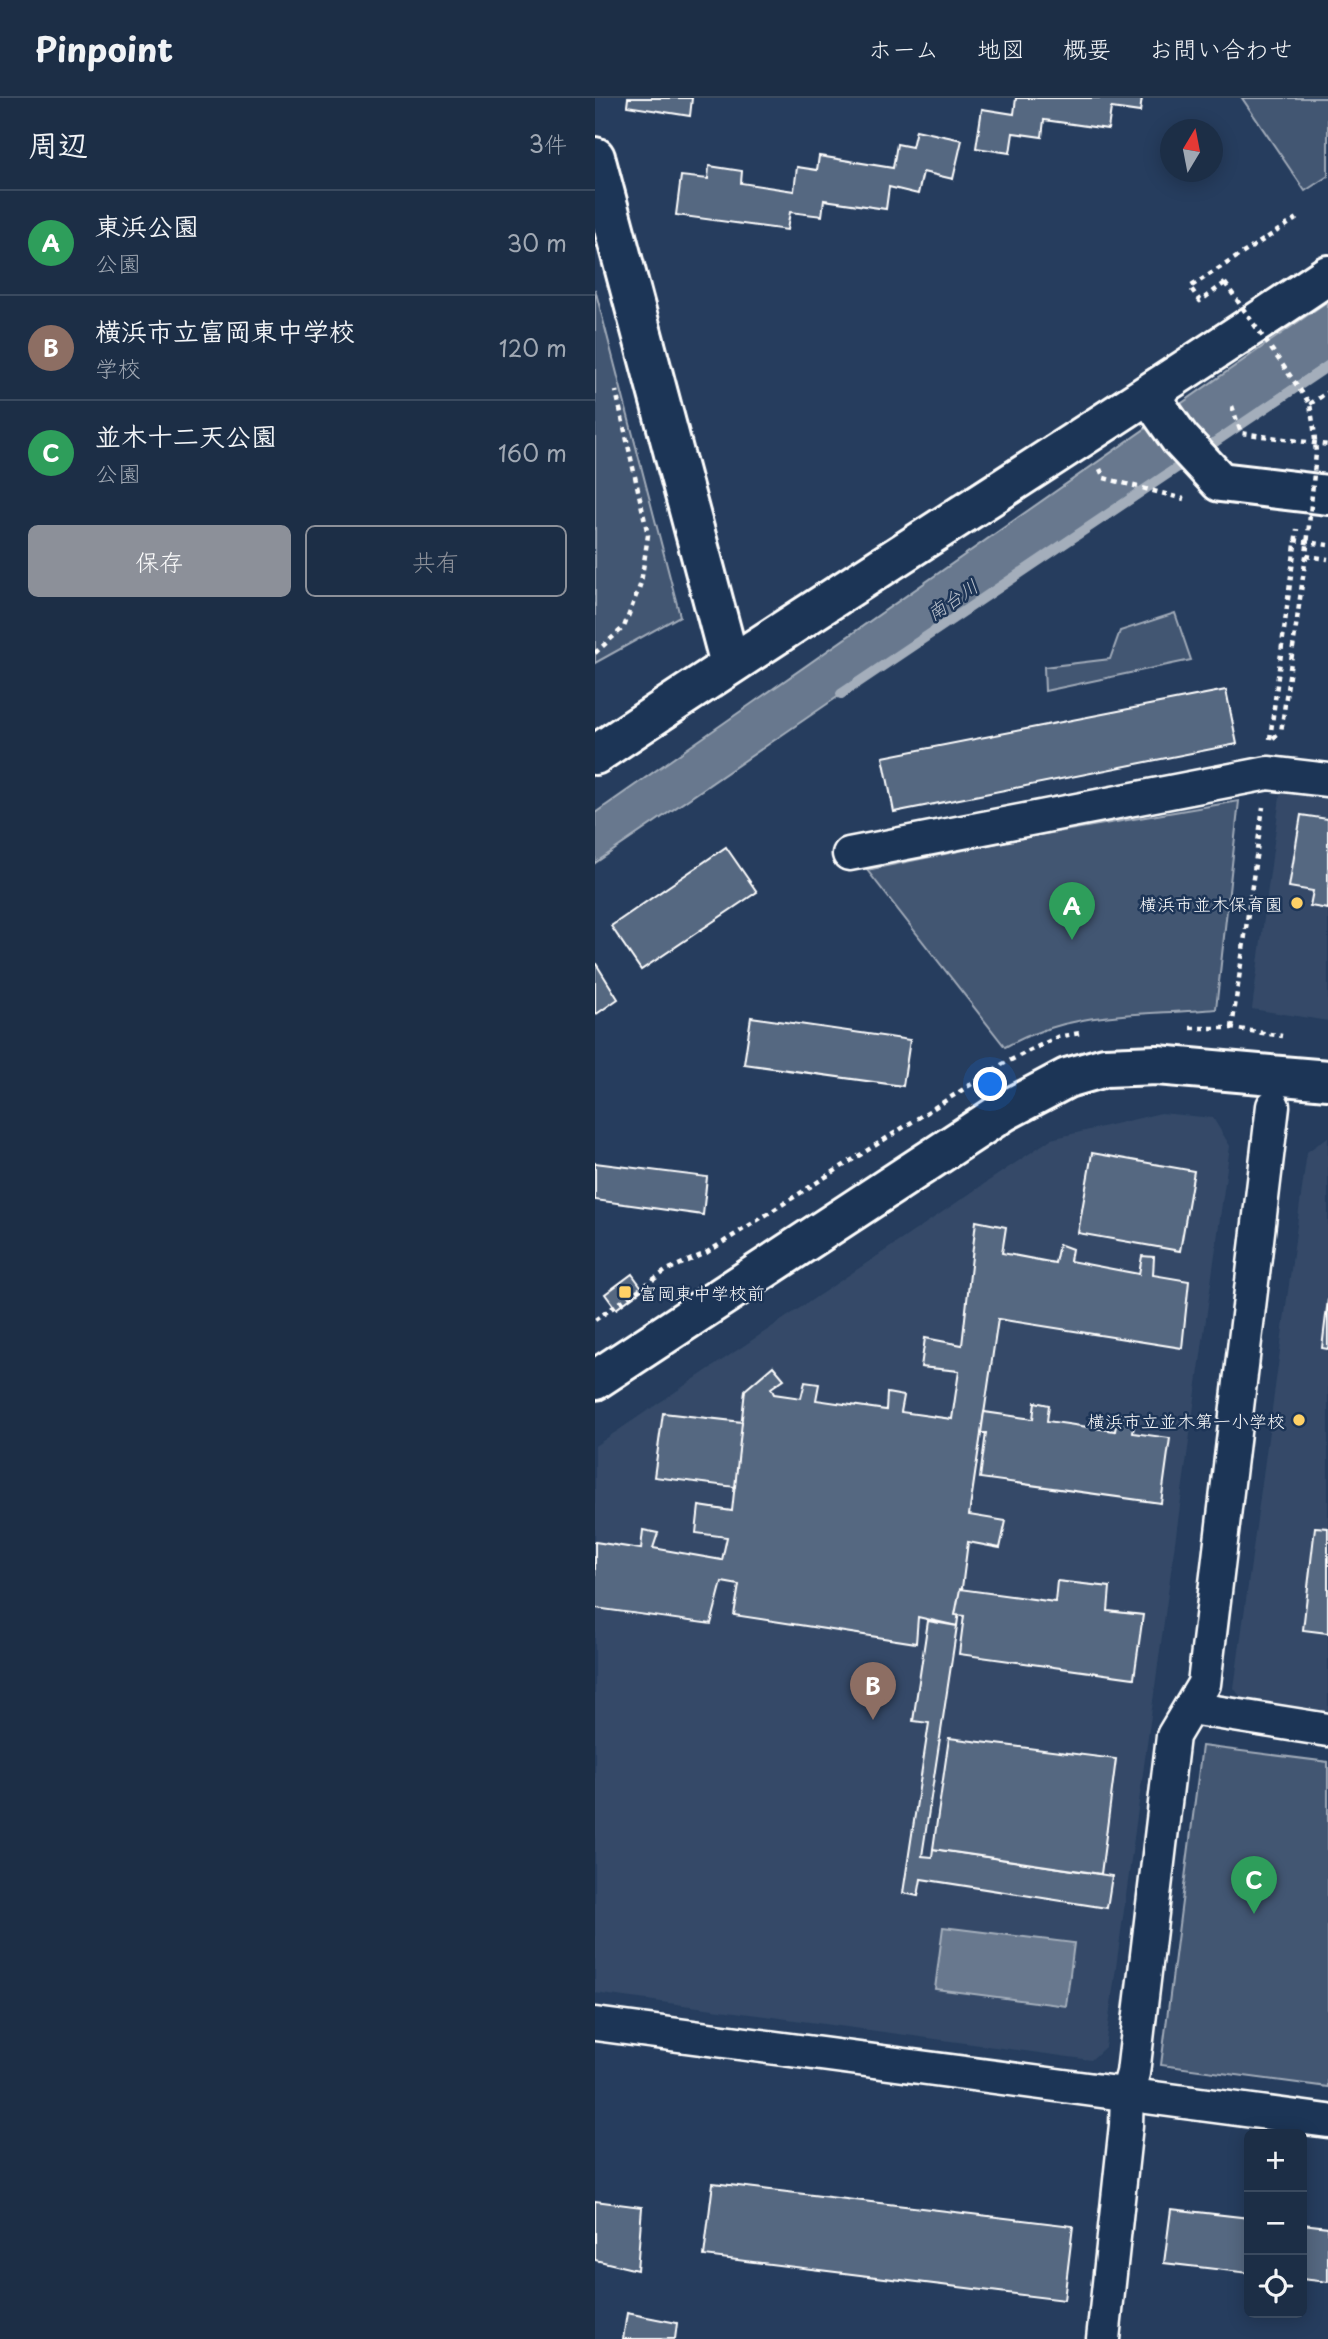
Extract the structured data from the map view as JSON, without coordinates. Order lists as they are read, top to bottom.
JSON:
{
  "water": ["南台川"],
  "places": {
    "other": ["横浜市並木保育園", "横浜市立並木第一小学校"],
    "transit": ["富岡東中学校前"]
  },
  "north": "top",
  "page": {
    "header": "Pinpoint",
    "nav": [
      "ホーム",
      "地図",
      "概要",
      "お問い合わせ"
    ],
    "heading": ["周辺", "3件"],
    "list": [
      {
        "mark": "A",
        "name": "東浜公園",
        "note": "公園",
        "value": "30 m"
      },
      {
        "mark": "B",
        "name": "横浜市立富岡東中学校",
        "note": "学校",
        "value": "120 m"
      },
      {
        "mark": "C",
        "name": "並木十二天公園",
        "note": "公園",
        "value": "160 m"
      }
    ],
    "buttons": ["保存", "共有"],
    "pins": ["A", "B", "C"],
    "map_buttons": ["+", "−"]
  }
}
